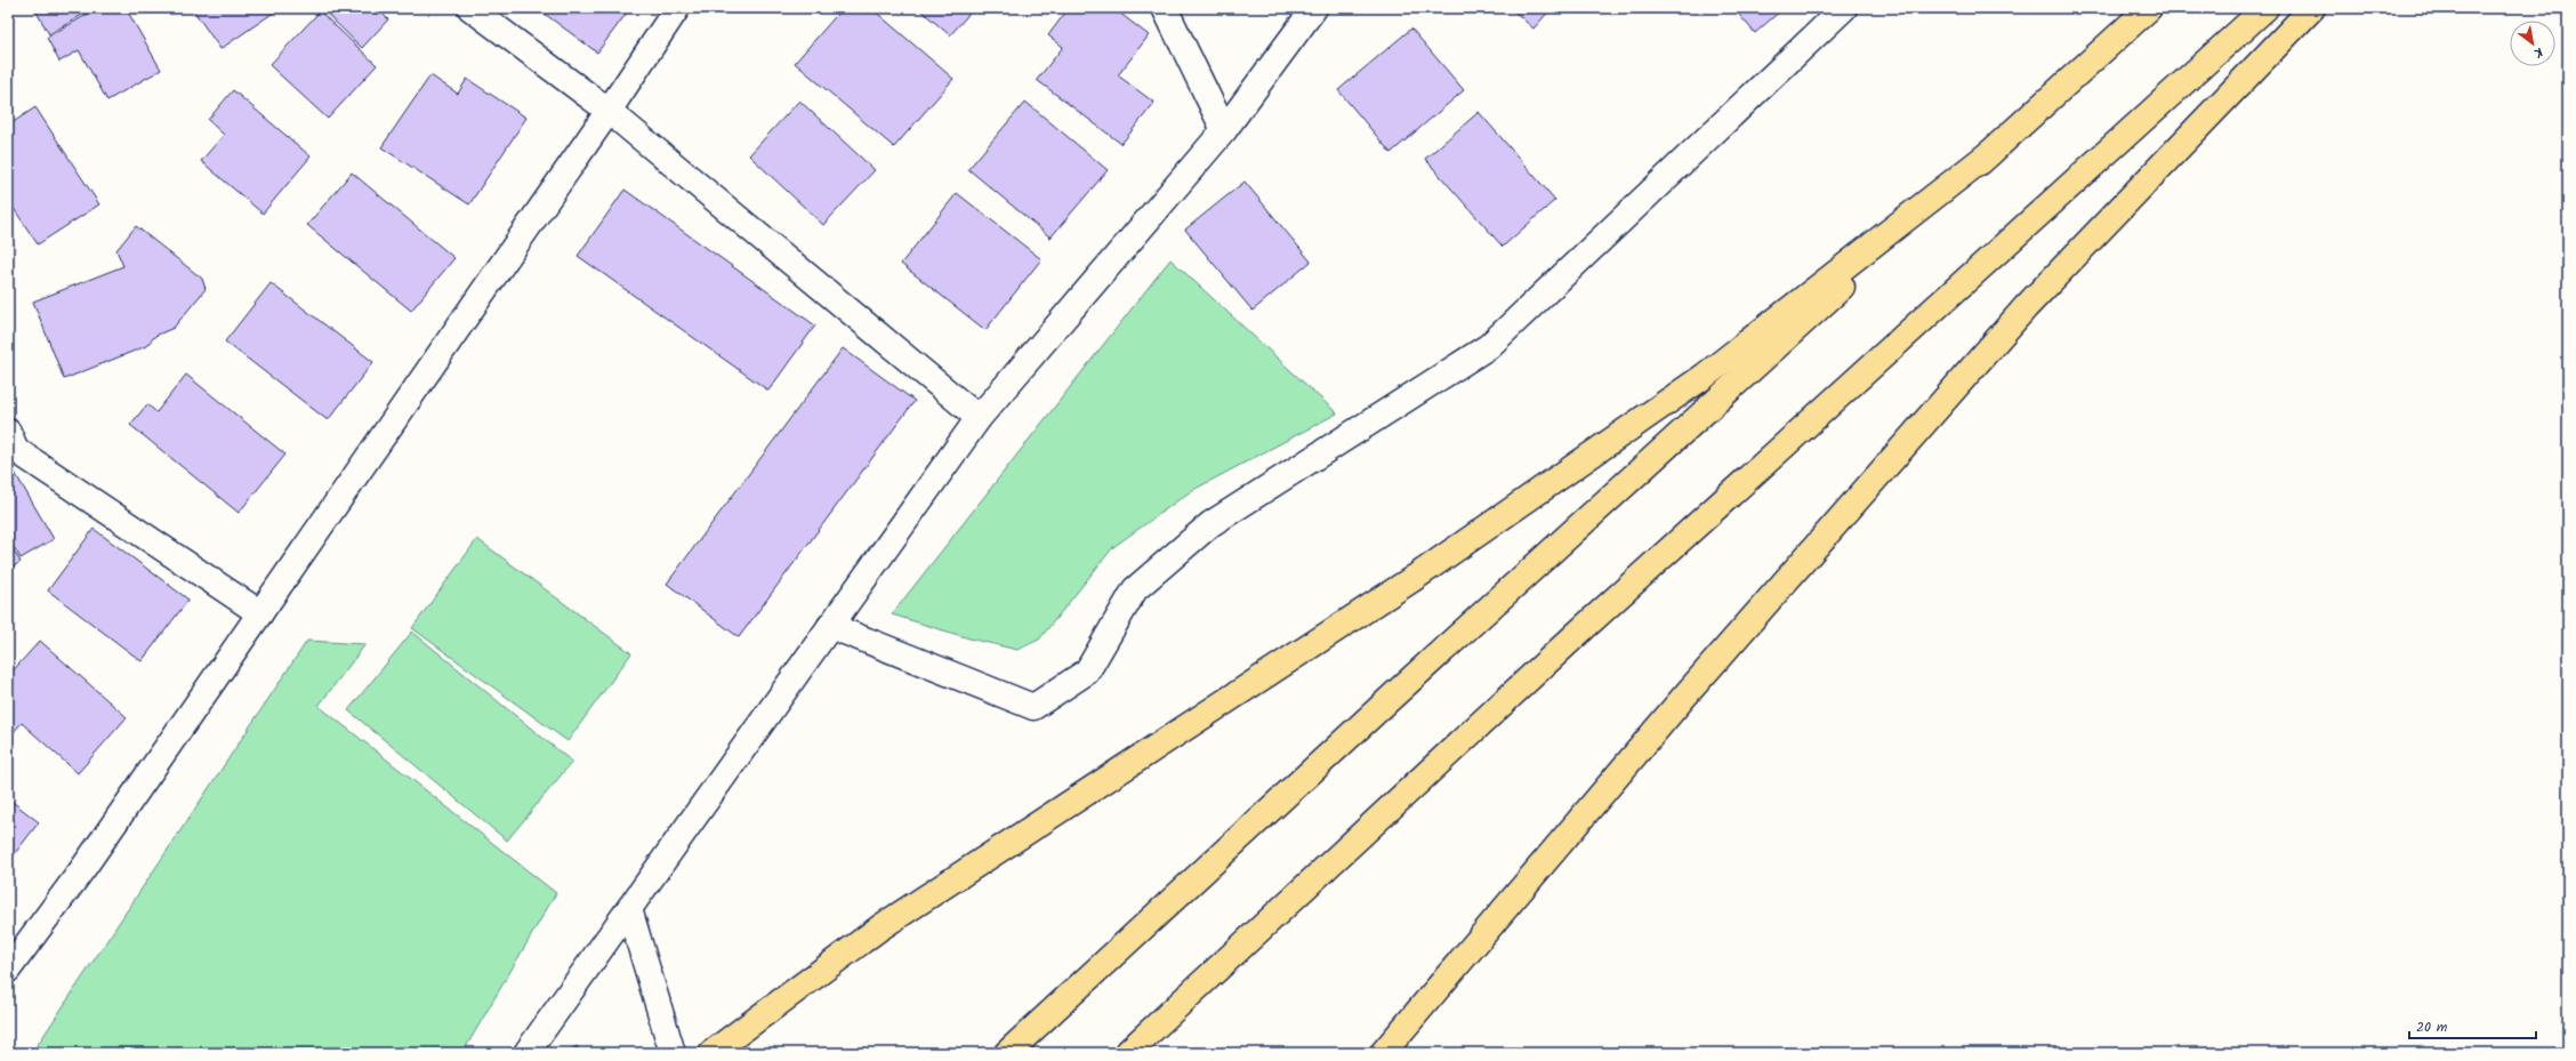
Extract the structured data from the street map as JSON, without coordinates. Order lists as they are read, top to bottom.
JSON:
{
  "scale_bar": "20 m",
  "north": "bottom right"
}
